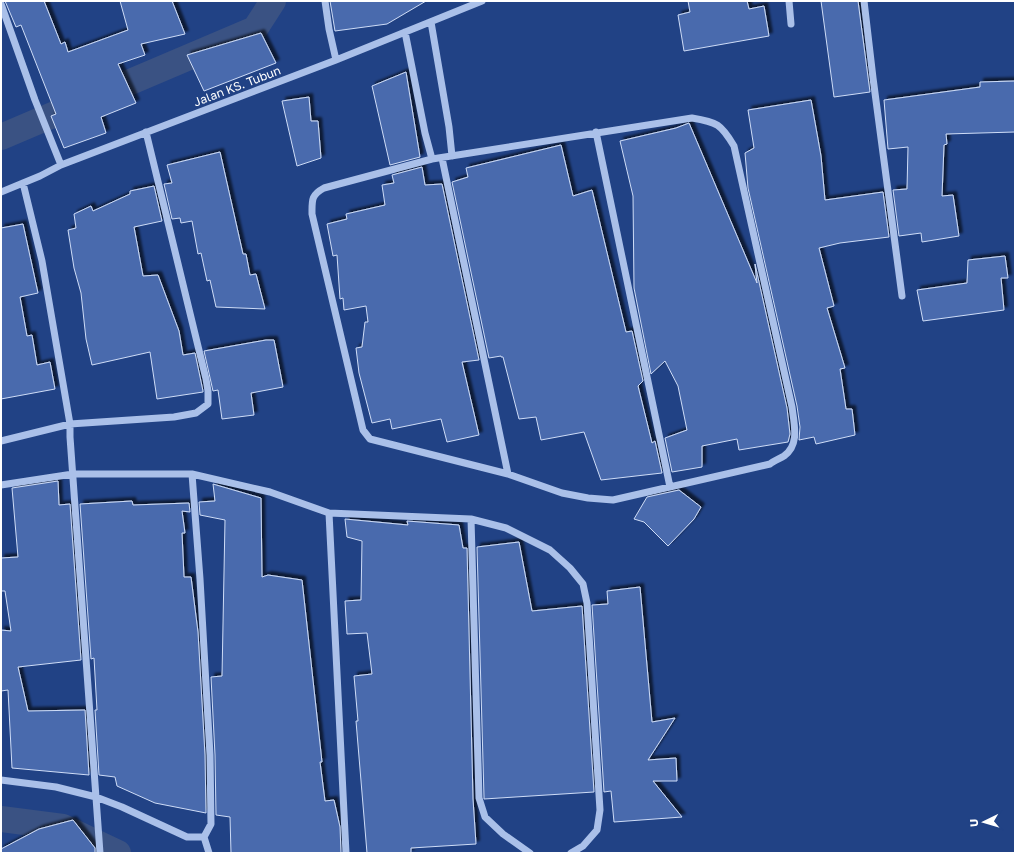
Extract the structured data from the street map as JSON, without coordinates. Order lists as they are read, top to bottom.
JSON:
{
  "streets": {
    "street": ["Jalan KS. Tubun"]
  },
  "north": "left"
}
